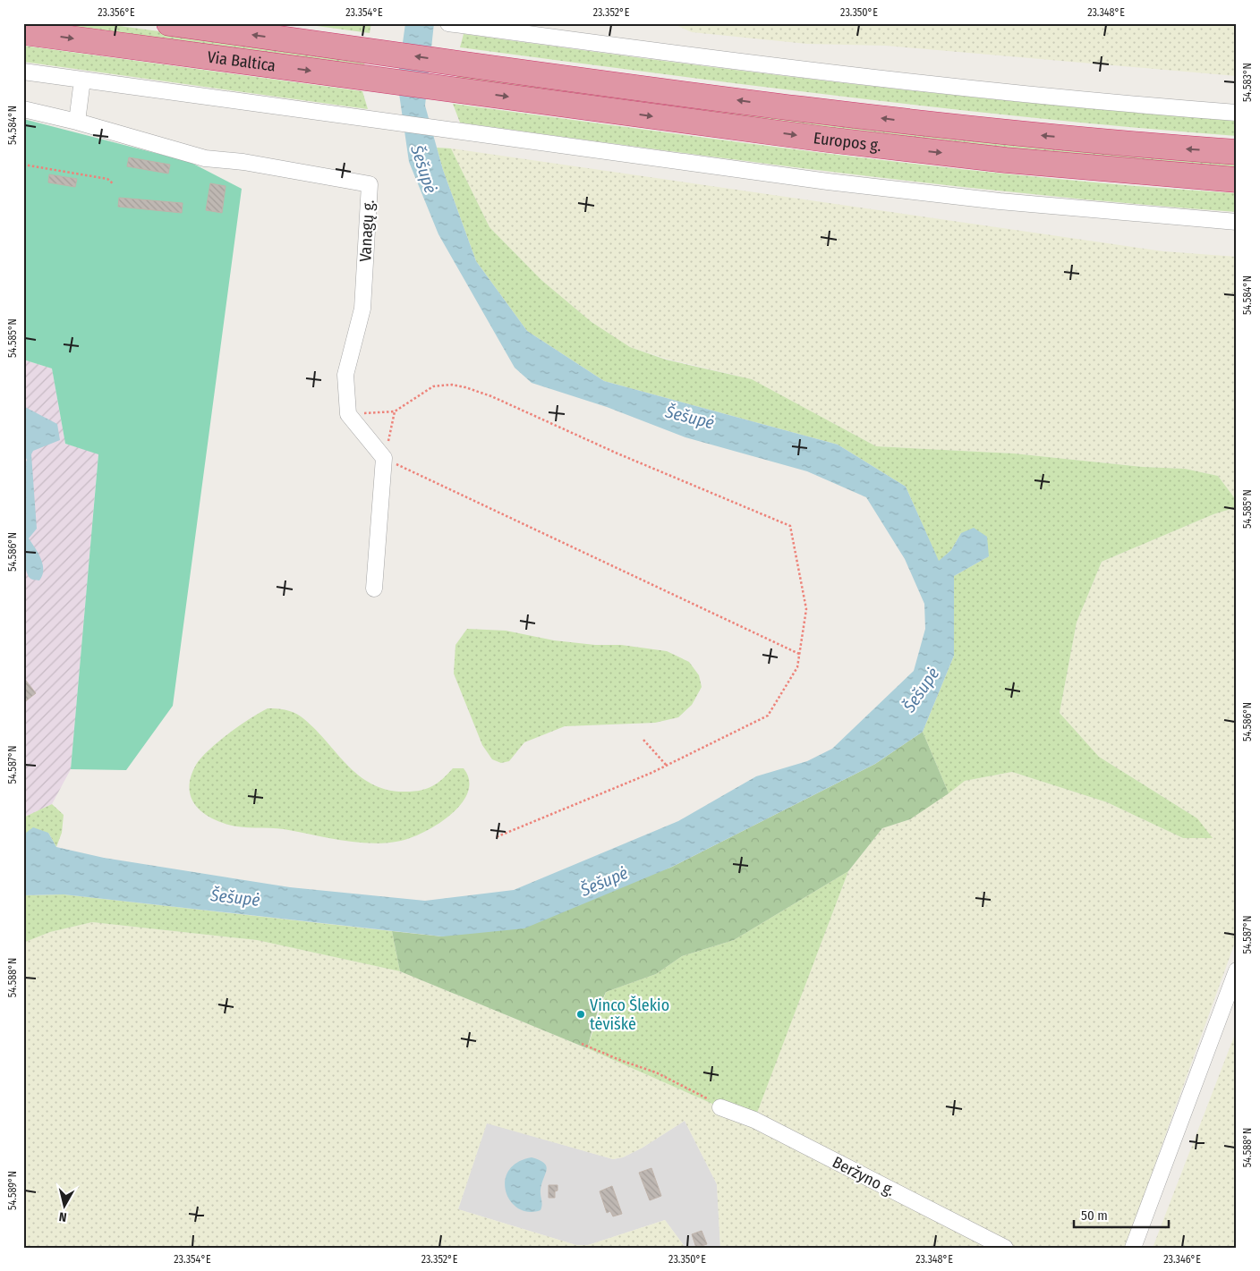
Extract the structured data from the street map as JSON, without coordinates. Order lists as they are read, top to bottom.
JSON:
{
  "streets": {
    "highway": ["Via Baltica", "Europos g."],
    "street": ["Vanagų g.", "Beržyno g."]
  },
  "crossings": [
    ["Via Baltica", "Europos g."]
  ],
  "water": ["Šešupė"],
  "places": ["Vinco Šlekio tėviškė"],
  "scale_bar": "50 m",
  "north": "bottom",
  "coordinates": [
    "23.356°E",
    "23.354°E",
    "23.352°E",
    "23.350°E",
    "23.348°E",
    "54.583°N",
    "54.584°N",
    "54.585°N",
    "54.586°N",
    "54.587°N",
    "54.588°N",
    "54.589°N",
    "23.346°E"
  ]
}
